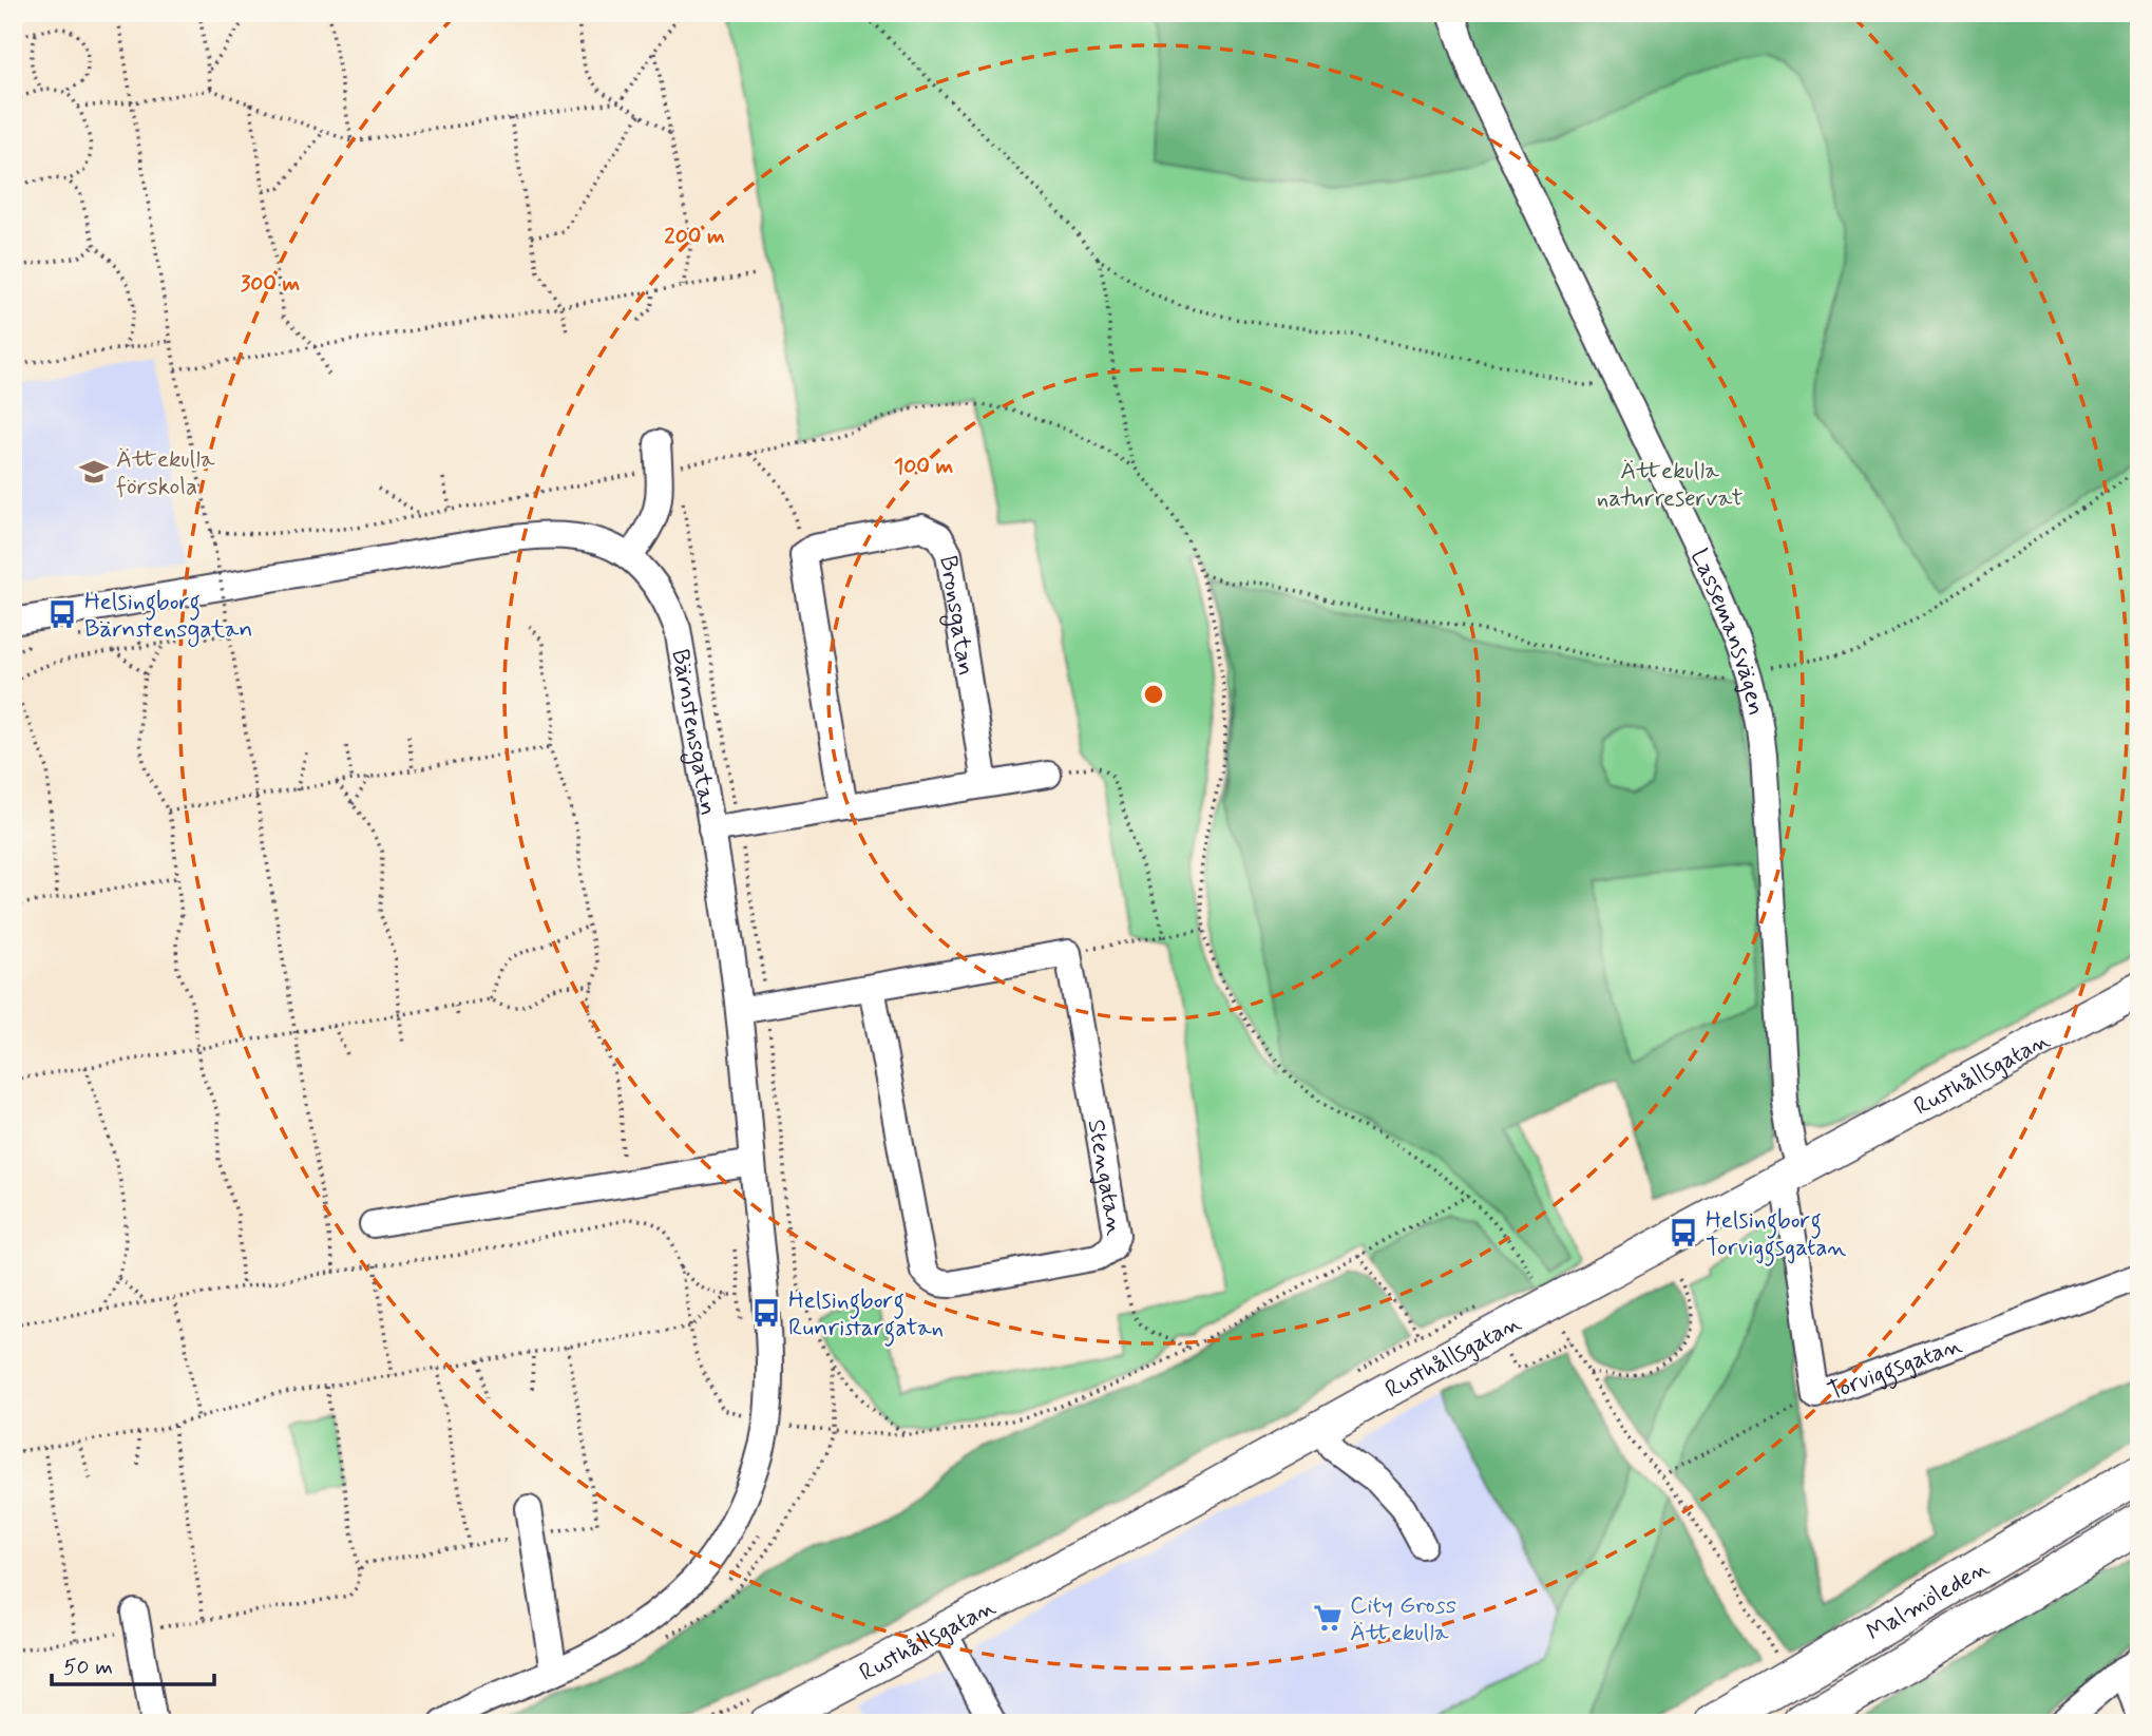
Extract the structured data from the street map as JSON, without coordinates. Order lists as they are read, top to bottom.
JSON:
{
  "streets": {
    "highway": ["Malmöleden"],
    "main road": ["Rusthållsgatan"],
    "street": [
      "Bronsgatan",
      "Lassemansvägen",
      "Bärnstensgatan",
      "Stengatan",
      "Torviggsgatan"
    ]
  },
  "crossings": [
    ["Lassemansvägen", "Rusthållsgatan"],
    ["Lassemansvägen", "Torviggsgatan"],
    ["Rusthållsgatan", "Torviggsgatan"]
  ],
  "parks": ["Ättekulla naturreservat"],
  "places": {
    "school or university": ["Ättekulla förskola"],
    "bus stop": ["Helsingborg Bärnstensgatan", "Helsingborg Torviggsgatan", "Helsingborg Runristargatan"],
    "supermarket": ["City Gross Ättekulla"]
  },
  "scale_bar": "50 m",
  "rings": ["200 m", "300 m", "100 m"]
}
